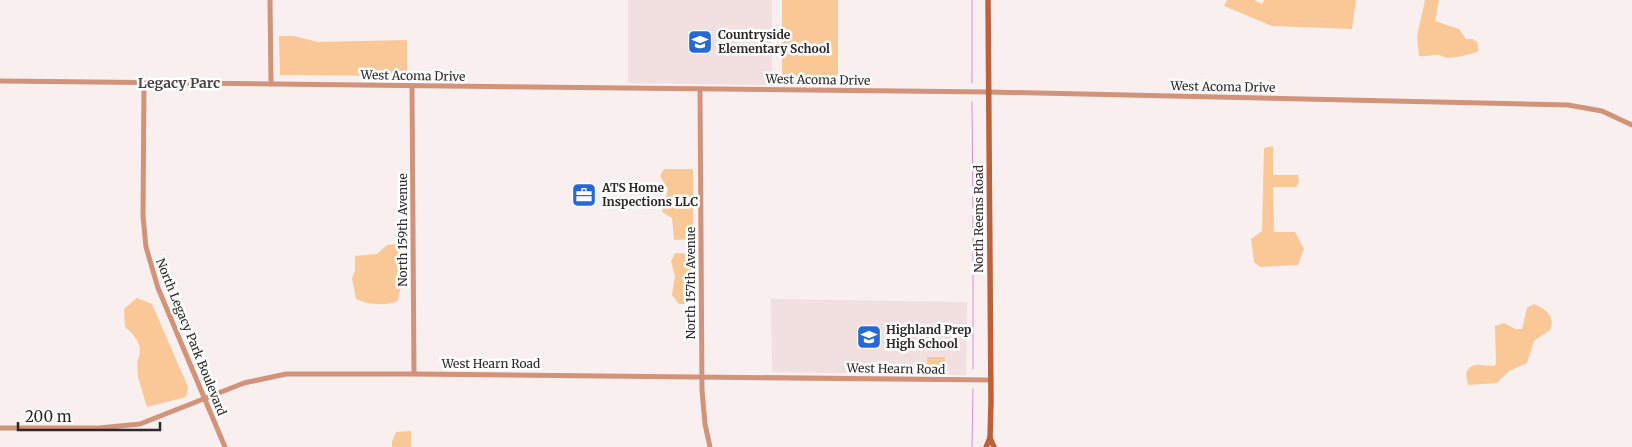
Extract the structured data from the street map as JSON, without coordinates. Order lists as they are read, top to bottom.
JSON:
{
  "streets": {
    "main road": ["North Reems Road"],
    "street": [
      "West Acoma Drive",
      "North 159th Avenue",
      "North 157th Avenue",
      "North Legacy Park Boulevard",
      "West Hearn Road"
    ]
  },
  "crossings": [
    ["West Acoma Drive", "North Reems Road"],
    ["West Acoma Drive", "North 159th Avenue"],
    ["West Acoma Drive", "North 157th Avenue"],
    ["West Acoma Drive", "North Legacy Park Boulevard"],
    ["North Reems Road", "West Hearn Road"],
    ["North 159th Avenue", "West Hearn Road"],
    ["North 157th Avenue", "West Hearn Road"],
    ["North Legacy Park Boulevard", "West Hearn Road"]
  ],
  "districts": ["Legacy Parc"],
  "places": {
    "school or university": ["Countryside Elementary School", "Highland Prep High School"],
    "office": ["ATS Home Inspections LLC"]
  },
  "scale_bar": "200 m"
}
